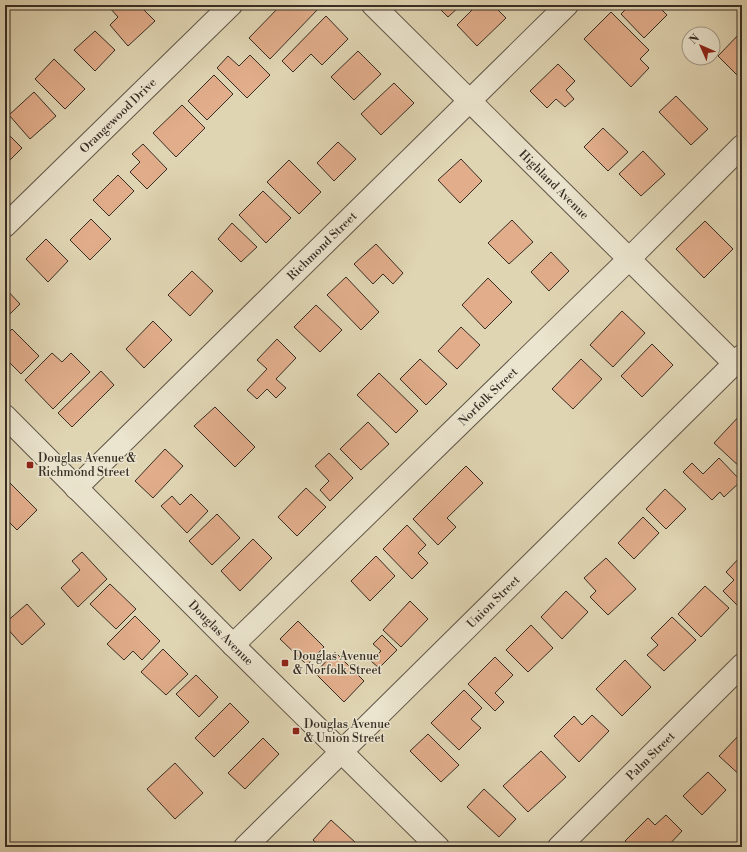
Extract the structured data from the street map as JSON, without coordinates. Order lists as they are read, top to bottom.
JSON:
{
  "streets": {
    "street": [
      "Orangewood Drive",
      "Highland Avenue",
      "Richmond Street",
      "Norfolk Street",
      "Union Street",
      "Douglas Avenue",
      "Palm Street"
    ]
  },
  "crossings": [
    ["Highland Avenue", "Richmond Street"],
    ["Highland Avenue", "Norfolk Street"],
    ["Highland Avenue", "Union Street"],
    ["Richmond Street", "Douglas Avenue"],
    ["Norfolk Street", "Douglas Avenue"],
    ["Union Street", "Douglas Avenue"]
  ],
  "places": {
    "transit": ["Douglas Avenue & Richmond Street", "Douglas Avenue & Norfolk Street", "Douglas Avenue & Union Street"]
  },
  "north": "top left"
}
